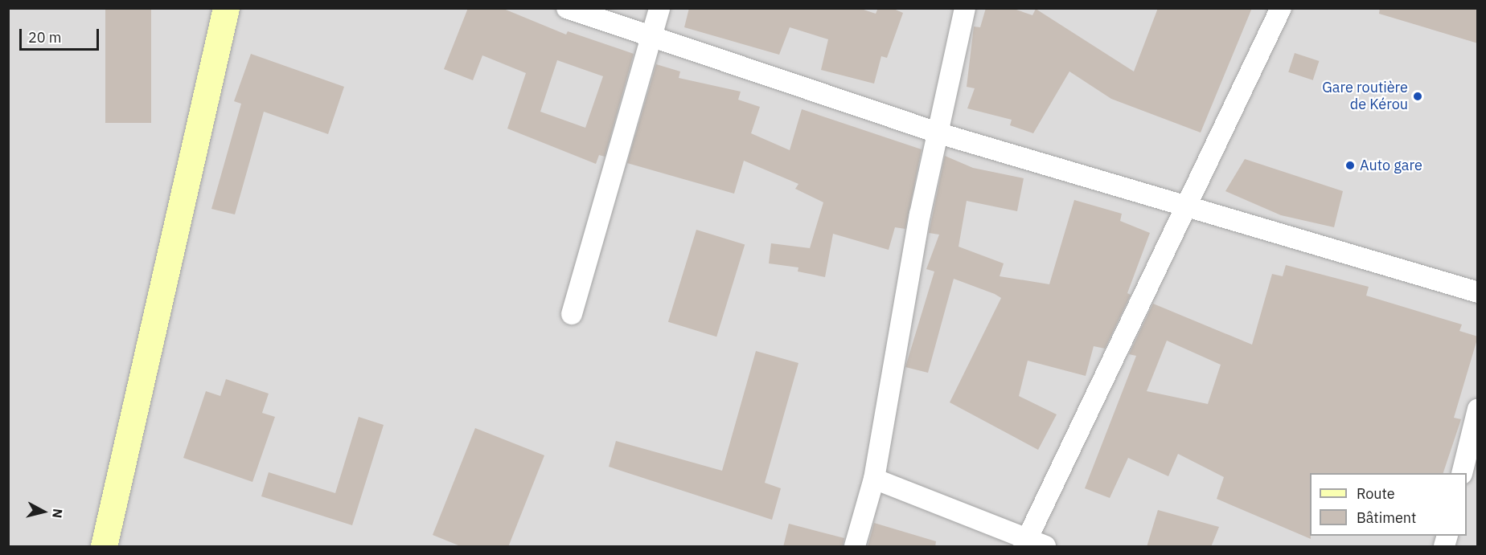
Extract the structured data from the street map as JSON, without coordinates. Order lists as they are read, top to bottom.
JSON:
{
  "places": ["Gare routière de Kérou", "Auto gare"],
  "legend": ["Route", "Bâtiment"],
  "scale_bar": "20 m",
  "north": "right"
}
